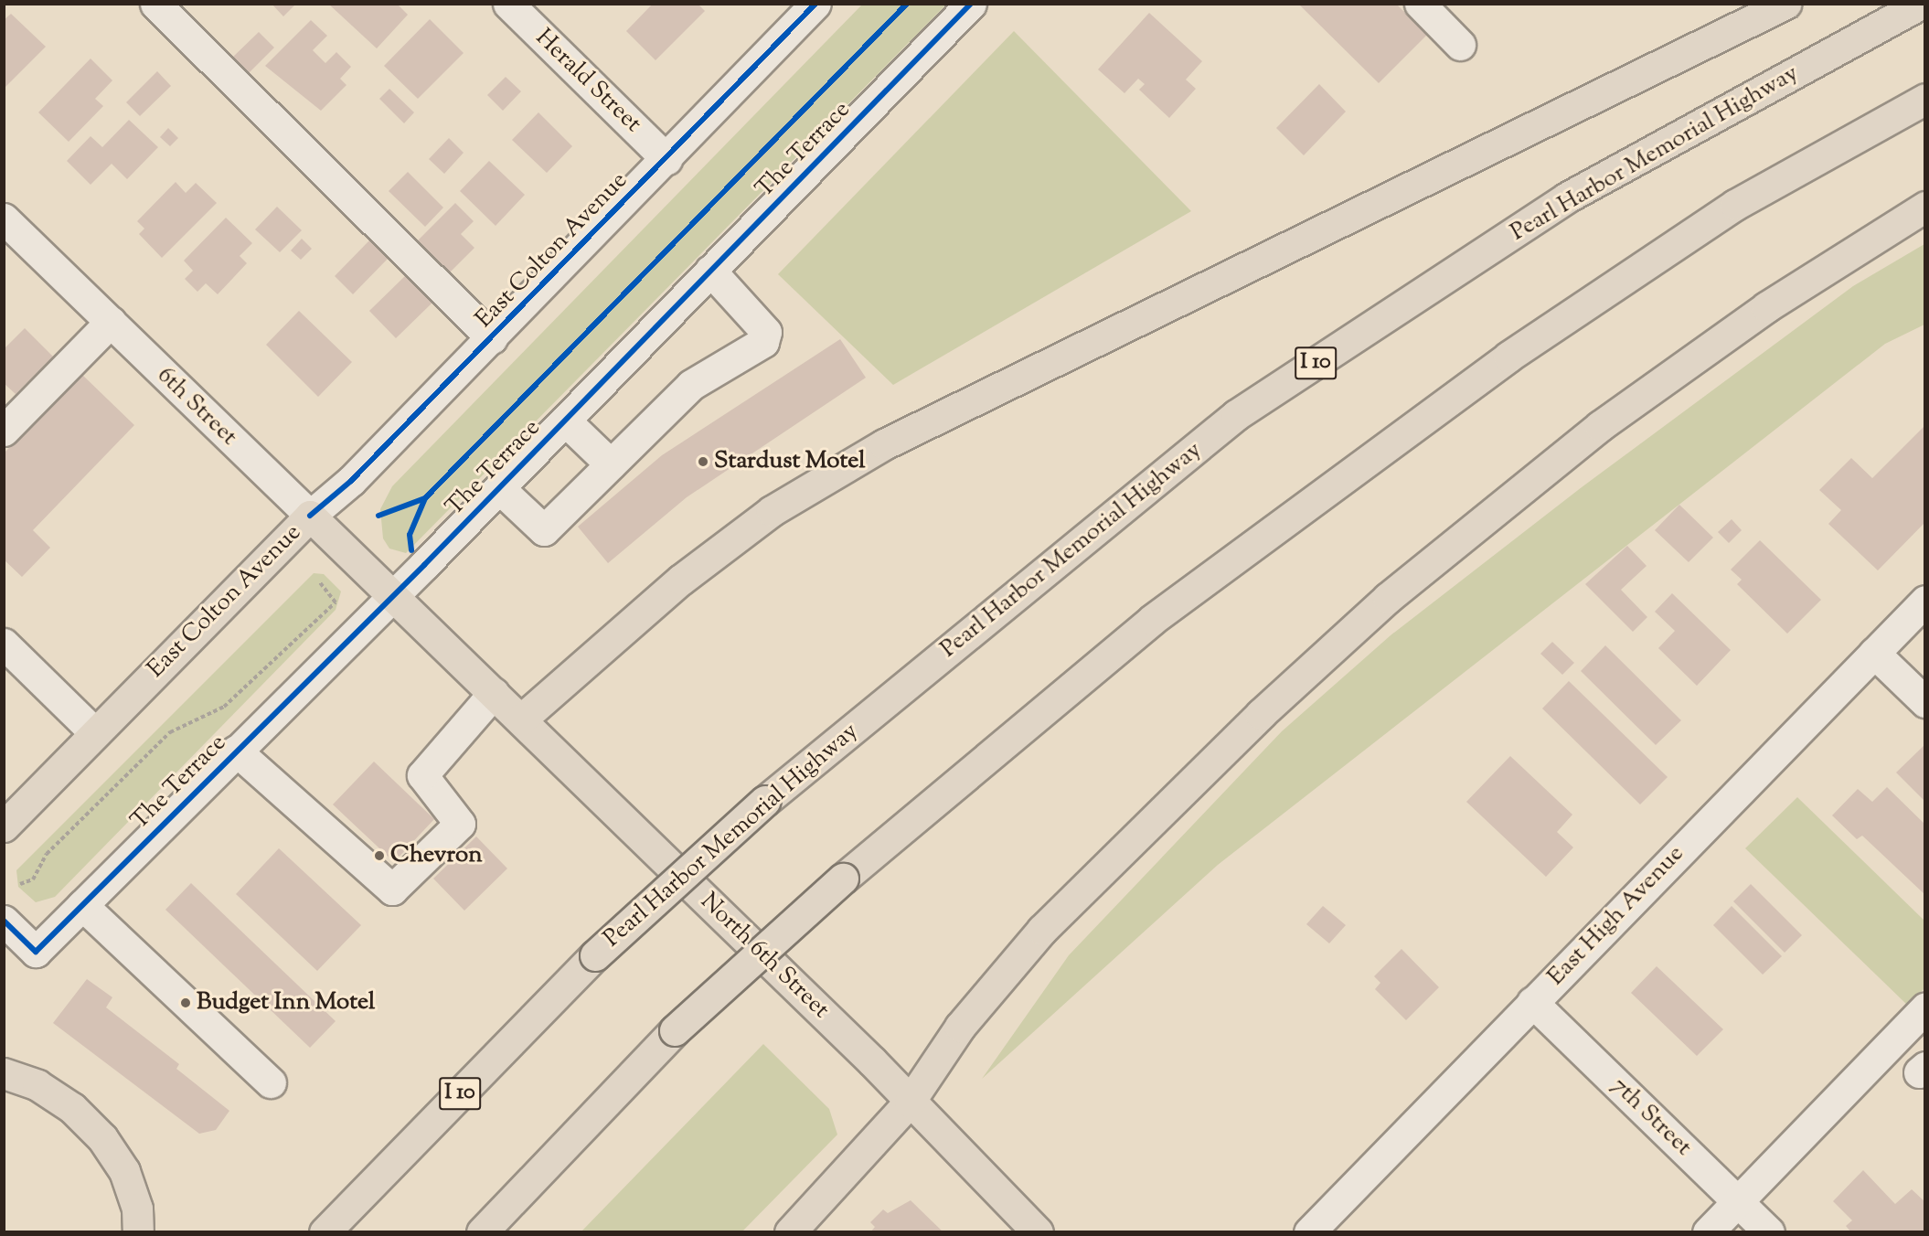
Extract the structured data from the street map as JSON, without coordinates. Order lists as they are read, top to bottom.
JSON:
{
  "streets": {
    "main road": [
      "Pearl Harbor Memorial Highway",
      "East Colton Avenue",
      "I 10",
      "6th Street",
      "North 6th Street"
    ],
    "street": [
      "Herald Street",
      "The Terrace",
      "East High Avenue",
      "7th Street"
    ]
  },
  "crossings": [
    ["Herald Street", "East Colton Avenue"],
    ["The Terrace", "6th Street"],
    ["The Terrace", "North 6th Street"],
    ["East Colton Avenue", "6th Street"],
    ["6th Street", "North 6th Street"],
    ["East High Avenue", "7th Street"]
  ],
  "places": ["Stardust Motel", "Chevron", "Budget Inn Motel"]
}
